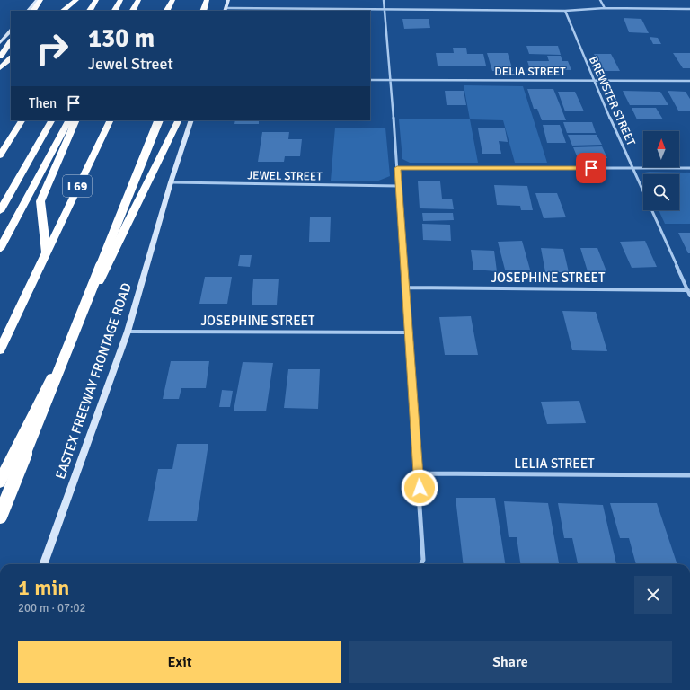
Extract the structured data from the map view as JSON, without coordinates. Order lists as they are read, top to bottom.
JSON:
{
  "streets": {
    "highway": ["I 69"],
    "main road": ["EASTEX FREEWAY FRONTAGE ROAD"],
    "street": [
      "DELIA STREET",
      "BREWSTER STREET",
      "JEWEL STREET",
      "JOSEPHINE STREET",
      "LELIA STREET"
    ]
  },
  "crossings": [
    ["DELIA STREET", "BREWSTER STREET"],
    ["BREWSTER STREET", "JOSEPHINE STREET"],
    ["JEWEL STREET", "EASTEX FREEWAY FRONTAGE ROAD"],
    ["JOSEPHINE STREET", "EASTEX FREEWAY FRONTAGE ROAD"]
  ],
  "north": "top",
  "page": {
    "turn": ["130 m", "Jewel Street"],
    "then": "Then",
    "heading": ["1 min", "200 m · 07:02"],
    "buttons": ["Exit", "Share"]
  }
}
